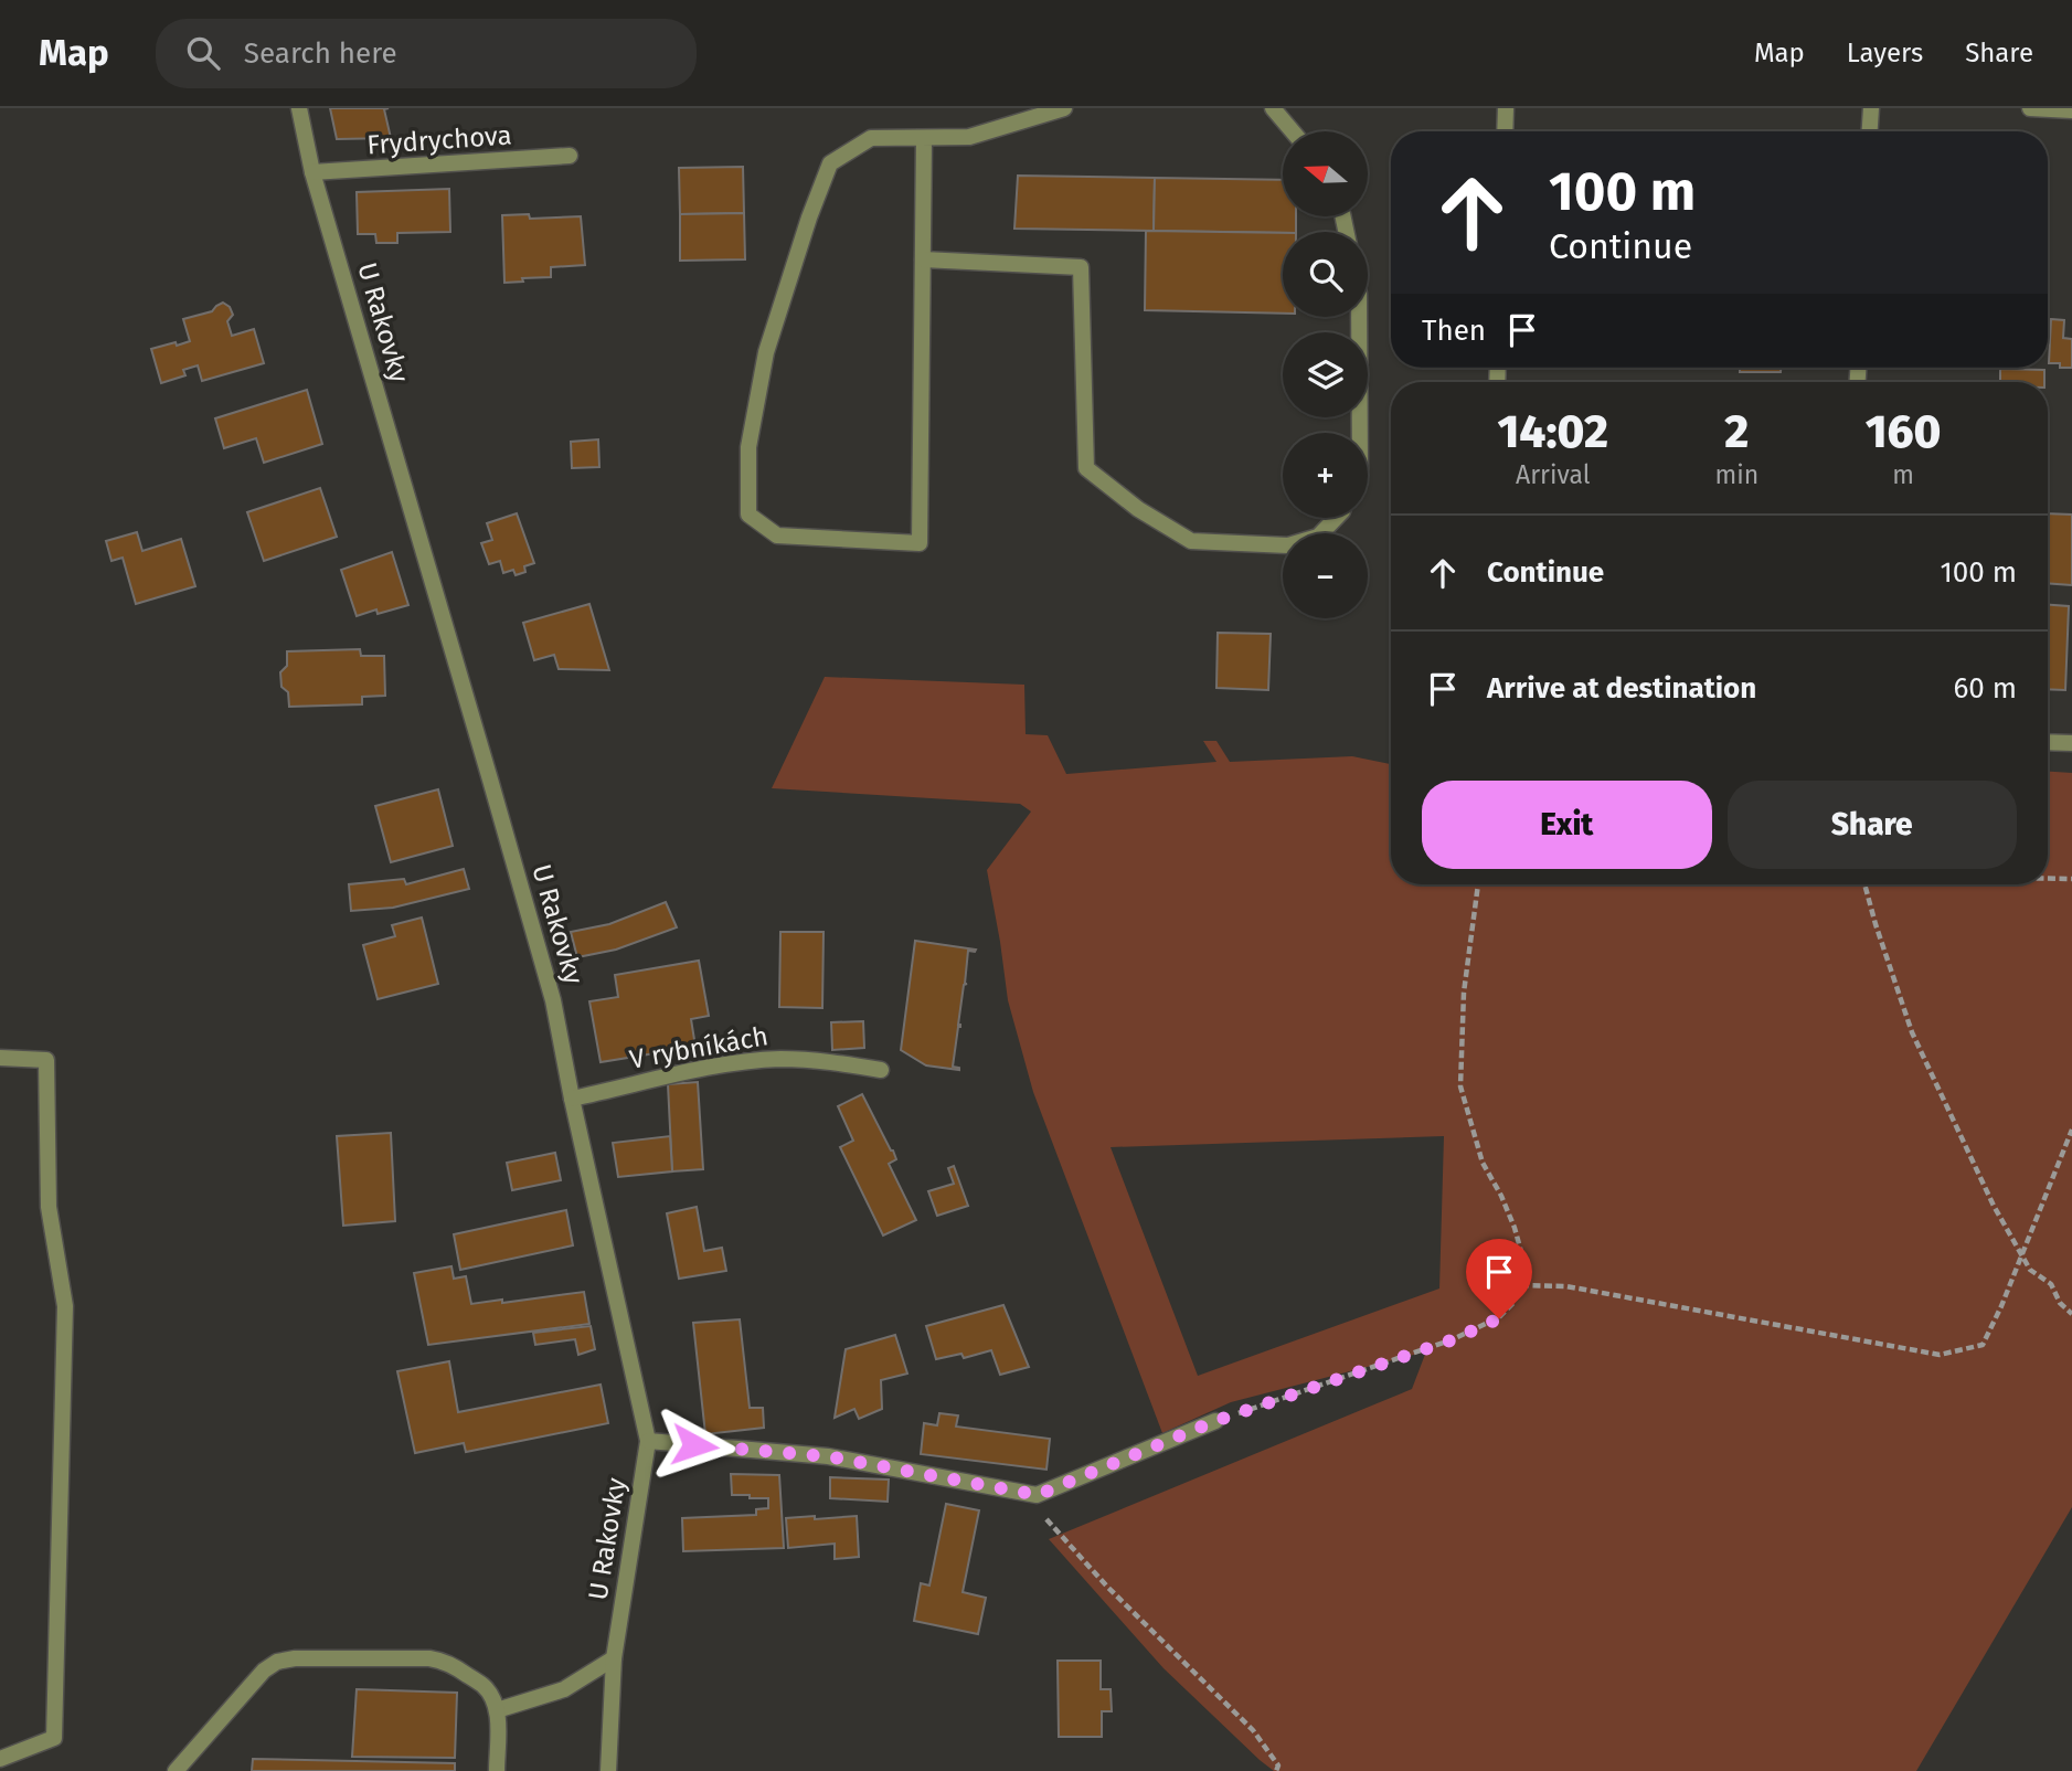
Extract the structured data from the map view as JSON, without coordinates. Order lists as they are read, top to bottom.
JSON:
{
  "streets": {
    "street": ["Frydrychova", "U Rakovky", "V rybníkách"]
  },
  "crossings": [
    ["Frydrychova", "U Rakovky"],
    ["U Rakovky", "V rybníkách"]
  ],
  "north": "left",
  "page": {
    "header": "Map",
    "search": "Search here",
    "nav": ["Map", "Layers", "Share"],
    "map_buttons": ["+", "−"],
    "turn": ["100 m", "Continue"],
    "then": "Then",
    "eta": [
      "14:02",
      "Arrival",
      "2",
      "min",
      "160",
      "m"
    ],
    "list": [
      {
        "name": "Continue",
        "value": "100 m"
      },
      {
        "name": "Arrive at destination",
        "value": "60 m"
      }
    ],
    "buttons": ["Exit", "Share"]
  }
}
